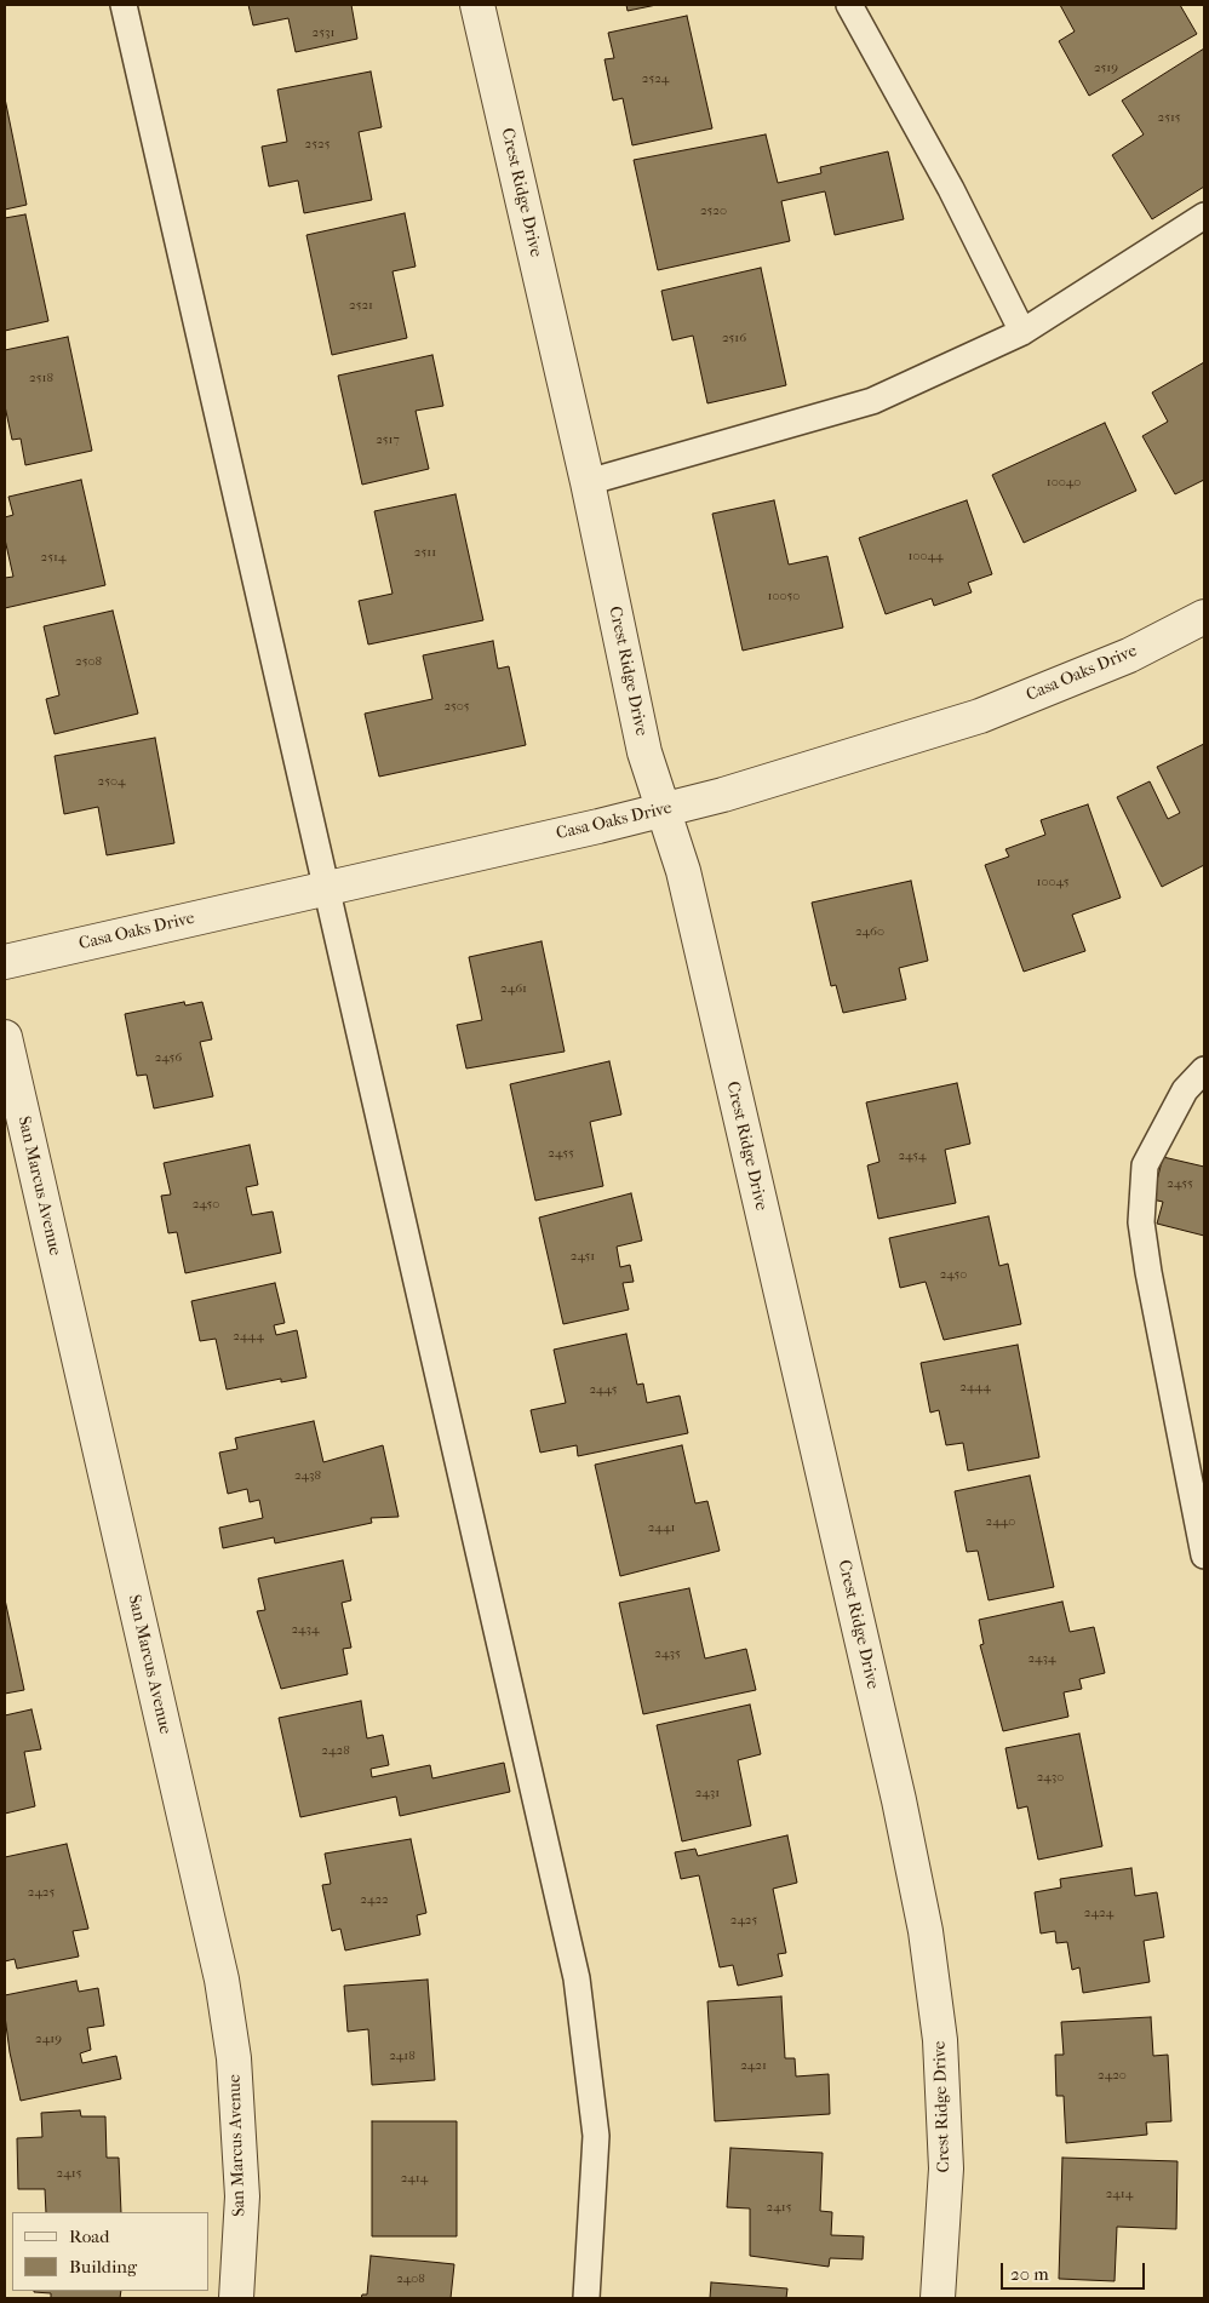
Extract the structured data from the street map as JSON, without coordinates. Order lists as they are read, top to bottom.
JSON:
{
  "streets": {
    "street": ["Crest Ridge Drive", "Casa Oaks Drive", "San Marcus Avenue"]
  },
  "crossings": [
    ["Crest Ridge Drive", "Casa Oaks Drive"]
  ],
  "house_numbers": [
    "2531",
    "2519",
    "2524",
    "2515",
    "2525",
    "2520",
    "2521",
    "2516",
    "2518",
    "2517",
    "10040",
    "2511",
    "10044",
    "2514",
    "10050",
    "2508",
    "2505",
    "2504",
    "10045",
    "2460",
    "2461",
    "2456",
    "2455",
    "2454",
    "2455",
    "2450",
    "2451",
    "2450",
    "2444",
    "2444",
    "2445",
    "2438",
    "2440",
    "2441",
    "2434",
    "2435",
    "2434",
    "2428",
    "2430",
    "2431",
    "2425",
    "2422",
    "2424",
    "2425",
    "2419",
    "2418",
    "2421",
    "2420",
    "2415",
    "2414",
    "2414",
    "2415",
    "2408"
  ],
  "legend": ["Road", "Building"],
  "scale_bar": "20 m"
}
